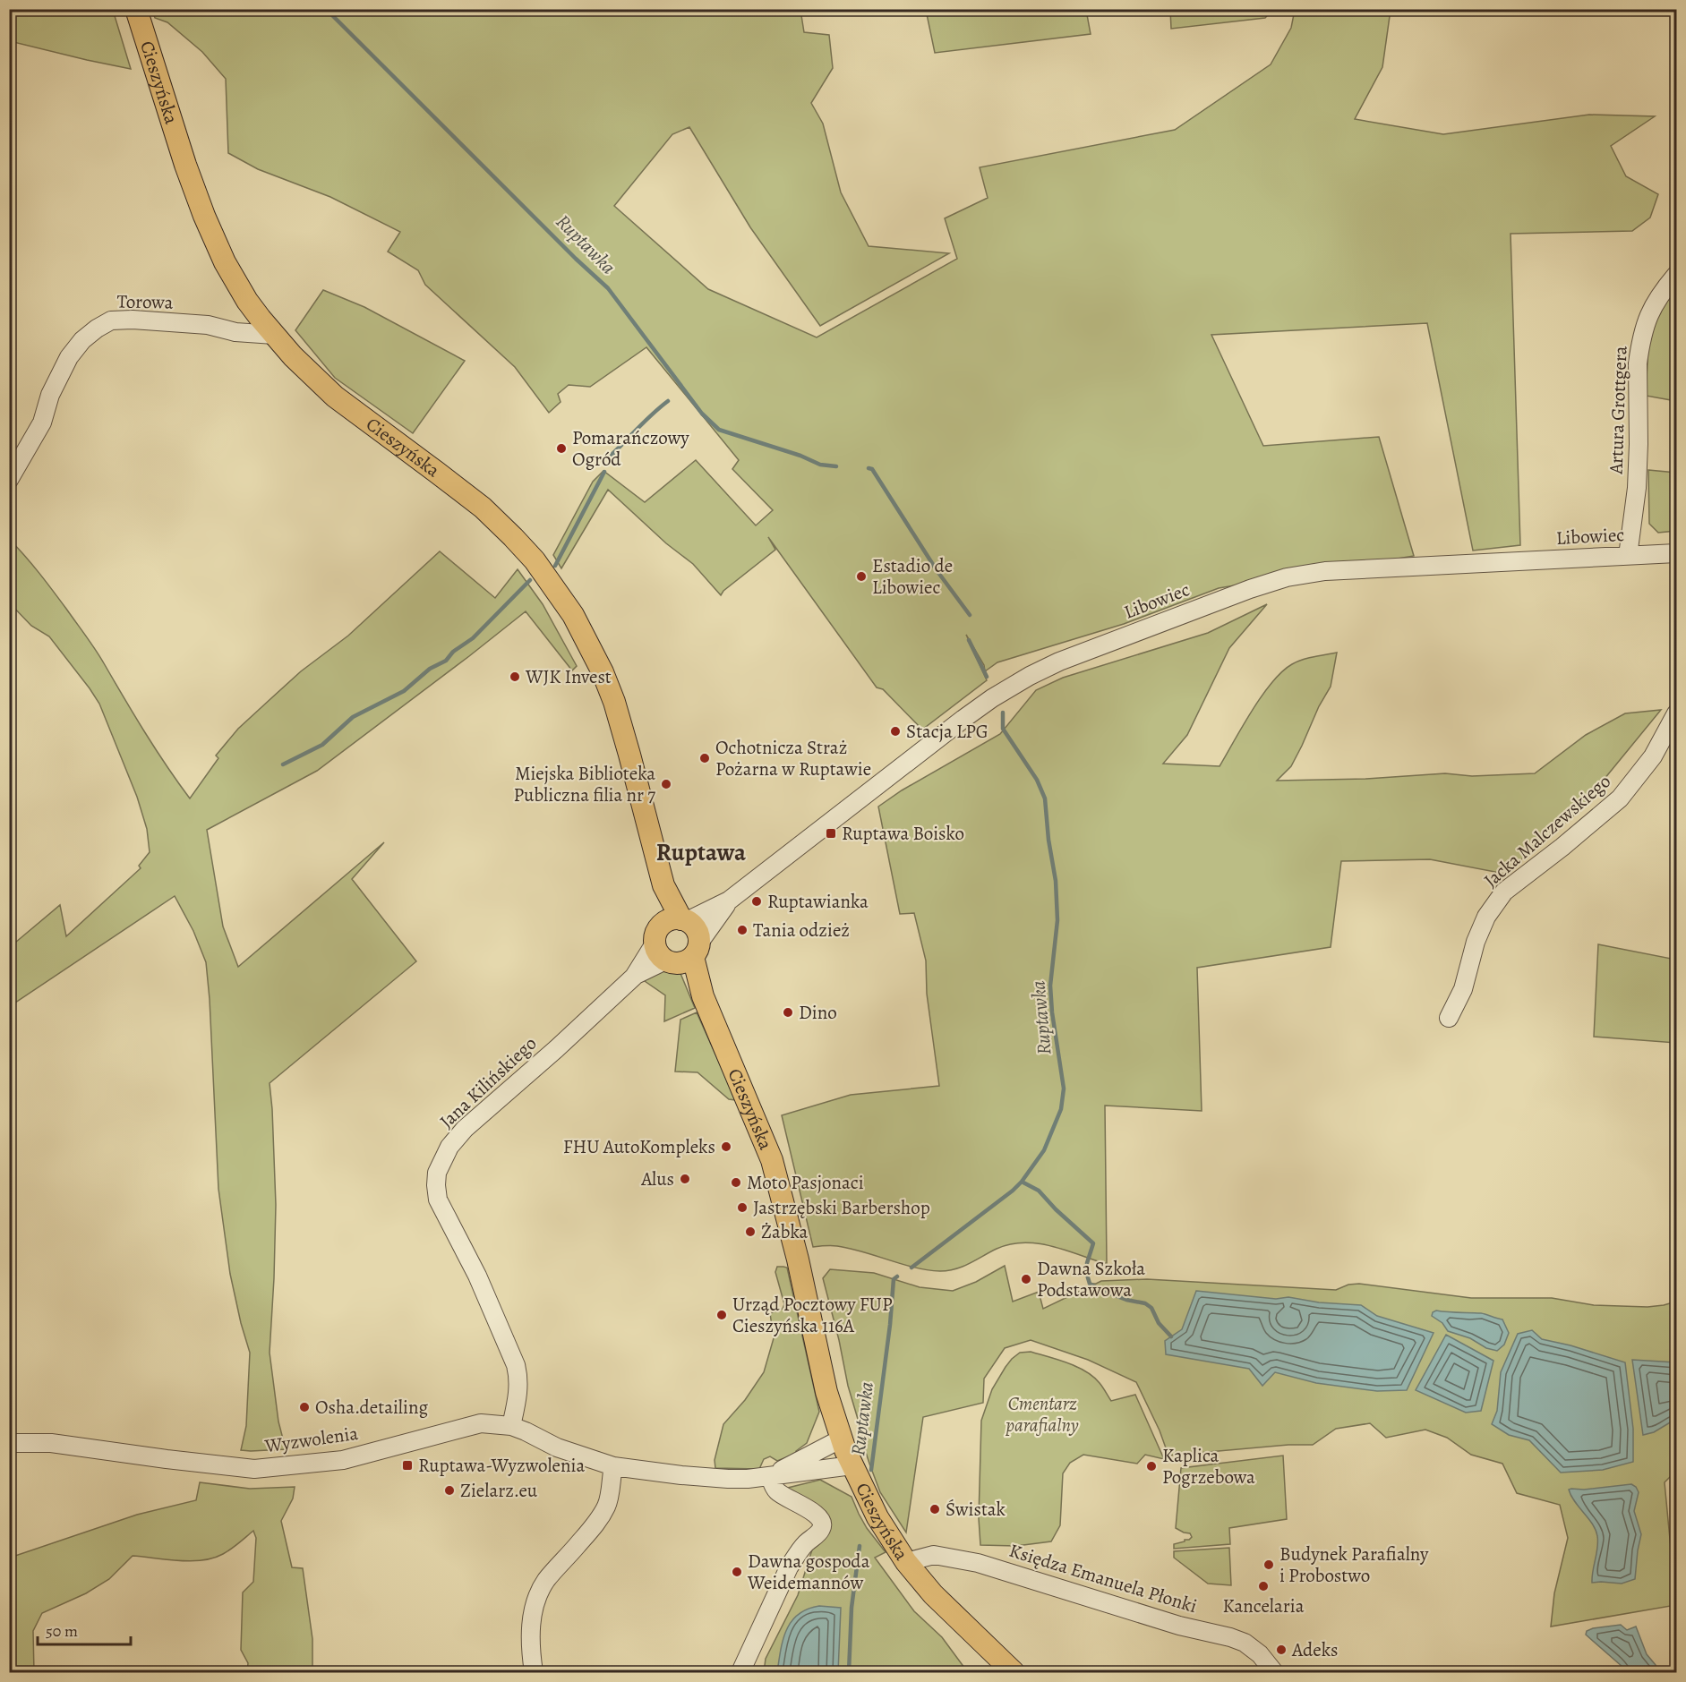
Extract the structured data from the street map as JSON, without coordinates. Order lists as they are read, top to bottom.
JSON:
{
  "streets": {
    "main road": ["Cieszyńska"],
    "street": [
      "Torowa",
      "Artura Grottgera",
      "Libowiec",
      "Jacka Malczewskiego",
      "Jana Kilińskiego",
      "Wyzwolenia",
      "Księdza Emanuela Płonki"
    ]
  },
  "crossings": [
    ["Cieszyńska", "Torowa"],
    ["Cieszyńska", "Libowiec"],
    ["Cieszyńska", "Jana Kilińskiego"],
    ["Cieszyńska", "Wyzwolenia"],
    ["Cieszyńska", "Księdza Emanuela Płonki"],
    ["Artura Grottgera", "Libowiec"],
    ["Libowiec", "Jana Kilińskiego"],
    ["Jana Kilińskiego", "Wyzwolenia"]
  ],
  "districts": ["Ruptawa"],
  "water": ["Ruptawka"],
  "parks": ["Cmentarz parafialny"],
  "places": {
    "other": [
      "Pomarańczowy Ogród",
      "Estadio de Libowiec",
      "WJK Invest",
      "Stacja LPG",
      "Ochotnicza Straż Pożarna w Ruptawie",
      "Miejska Biblioteka Publiczna filia nr 7",
      "Ruptawianka",
      "Tania odzież",
      "Dino",
      "FHU AutoKompleks",
      "Alus",
      "Moto Pasjonaci",
      "Jastrzębski Barbershop",
      "Żabka",
      "Dawna Szkoła Podstawowa",
      "Urząd Pocztowy FUP Cieszyńska 116A",
      "Osha.detailing",
      "Kaplica Pogrzebowa",
      "Zielarz.eu",
      "Świstak",
      "Budynek Parafialny i Probostwo",
      "Dawna gospoda Weidemannów",
      "Kancelaria",
      "Adeks"
    ],
    "transit": ["Ruptawa Boisko", "Ruptawa-Wyzwolenia"]
  },
  "scale_bar": "50 m"
}
